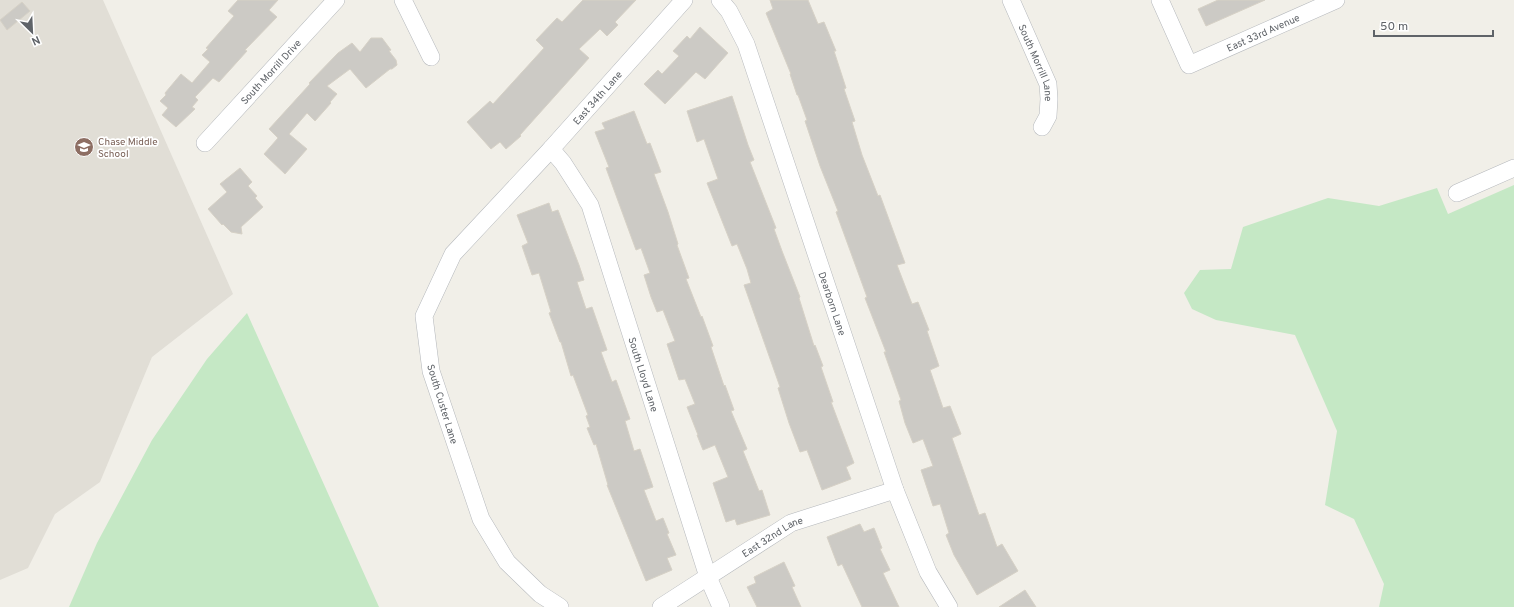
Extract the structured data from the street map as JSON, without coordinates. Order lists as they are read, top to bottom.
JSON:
{
  "streets": {
    "street": [
      "East 33rd Avenue",
      "South Morrill Lane",
      "South Morrill Drive",
      "East 34th Lane",
      "Dearborn Lane",
      "South Lloyd Lane",
      "South Custer Lane",
      "East 32nd Lane"
    ]
  },
  "crossings": [
    ["East 34th Lane", "South Lloyd Lane"],
    ["East 34th Lane", "South Custer Lane"],
    ["Dearborn Lane", "East 32nd Lane"],
    ["South Lloyd Lane", "East 32nd Lane"]
  ],
  "places": {
    "school or university": ["Chase Middle School"]
  },
  "scale_bar": "50 m",
  "north": "bottom right"
}
